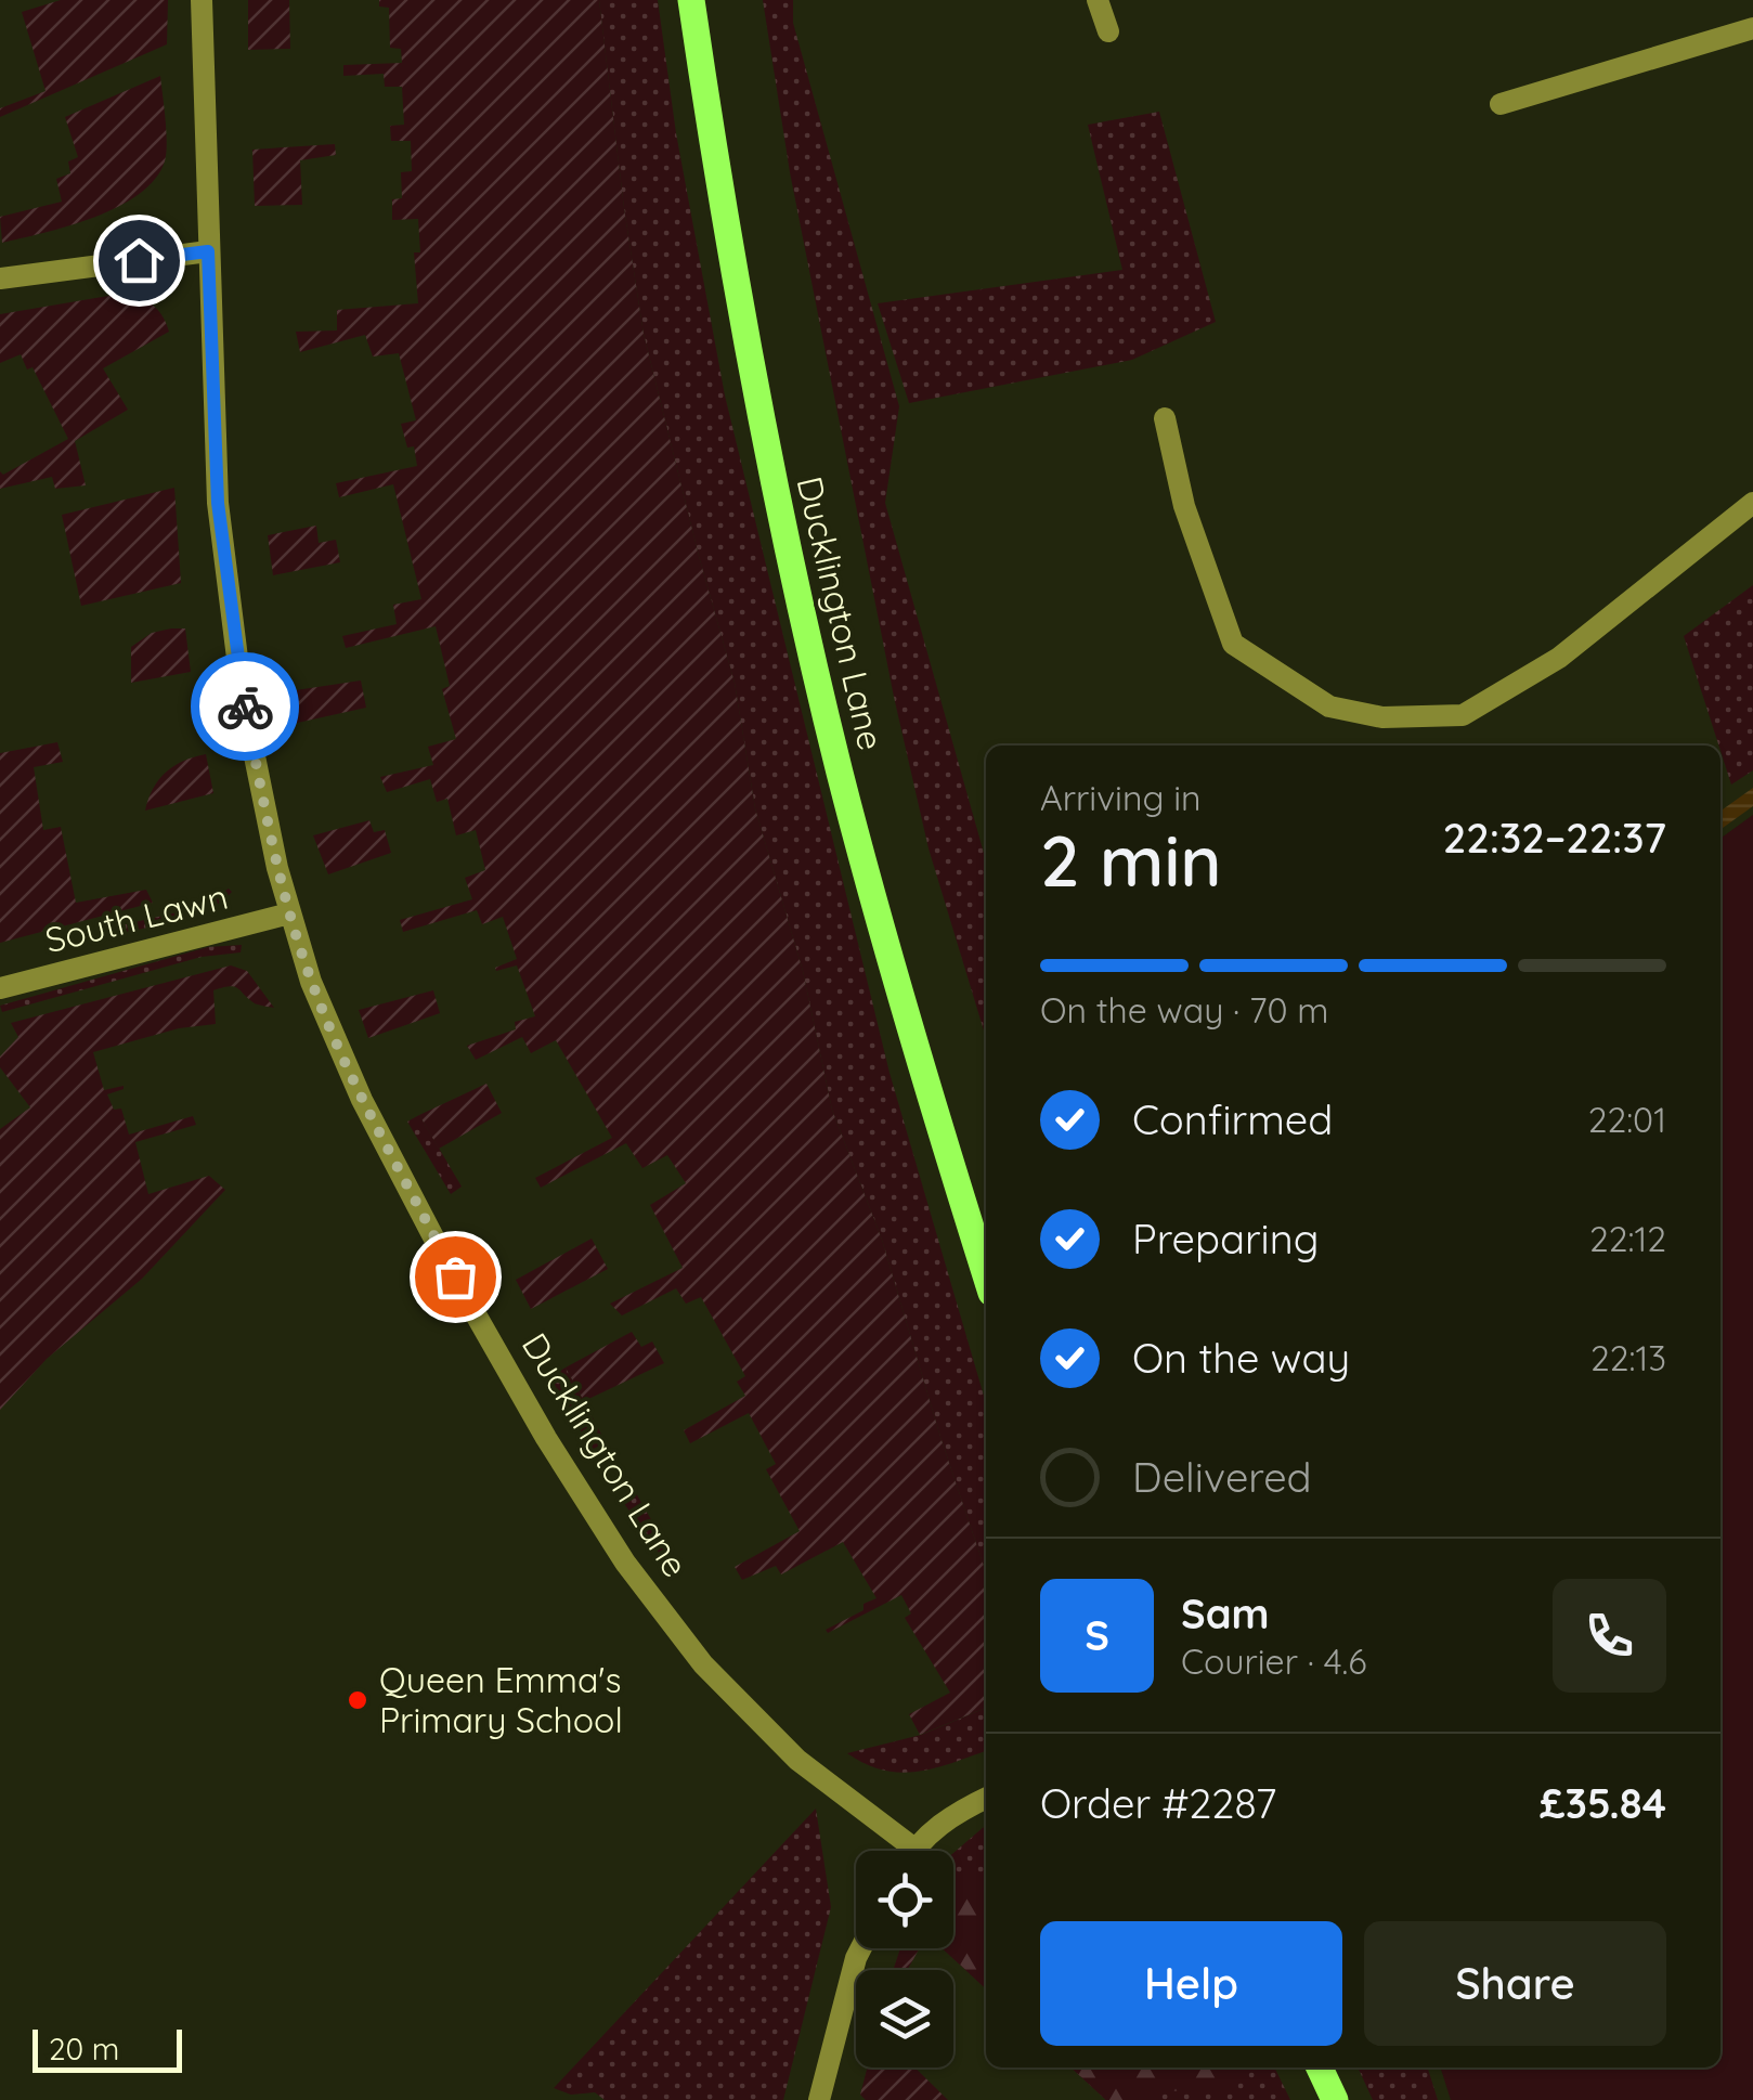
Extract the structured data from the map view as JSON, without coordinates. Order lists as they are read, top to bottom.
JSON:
{
  "streets": {
    "main road": ["Ducklington Lane"],
    "street": ["South Lawn"]
  },
  "crossings": [
    ["Ducklington Lane", "South Lawn"]
  ],
  "places": ["Queen Emma's Primary School"],
  "scale_bar": "20 m",
  "page": {
    "heading": ["2 min", "Arriving in", "22:32–22:37"],
    "panel": [
      "Sam",
      "Courier · 4.6",
      "Order #2287",
      "£35.84"
    ],
    "bar": "On the way · 70 m",
    "list": [
      ["Confirmed", "22:01"],
      ["Preparing", "22:12"],
      ["On the way", "22:13"],
      "Delivered"
    ],
    "round": "S",
    "buttons": ["Help", "Share"],
    "scale": "20 m"
  }
}
